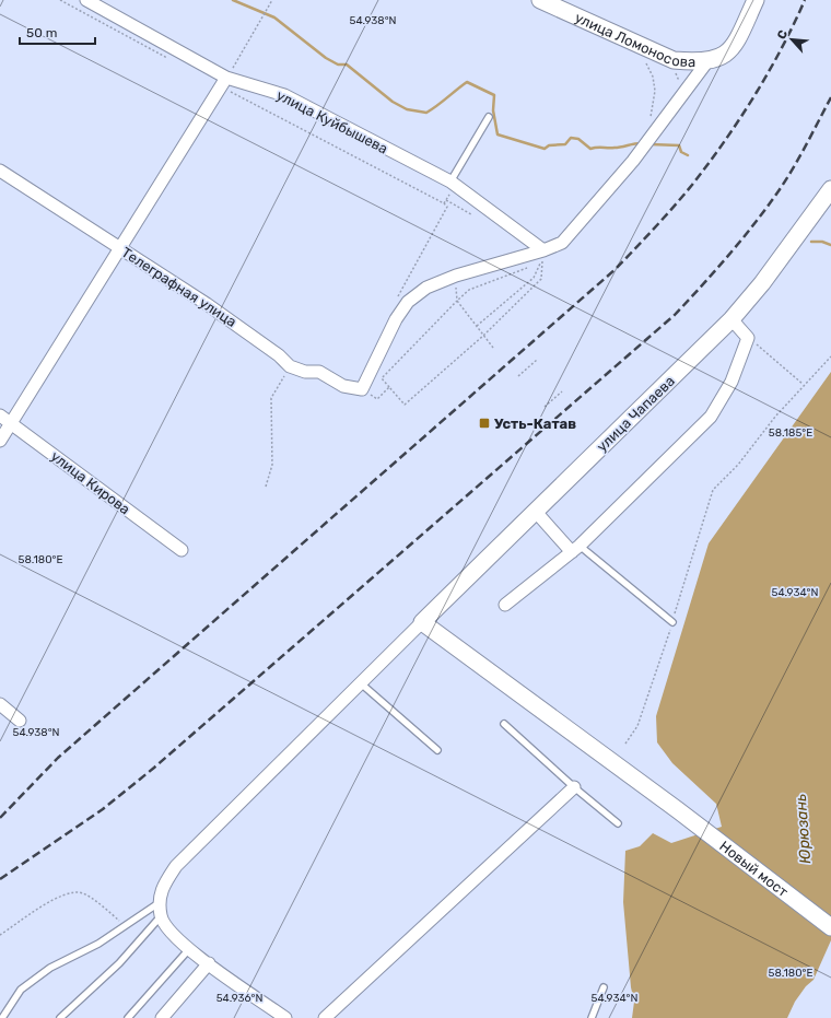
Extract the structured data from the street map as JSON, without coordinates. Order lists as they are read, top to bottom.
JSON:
{
  "streets": {
    "main road": ["улица Ломоносова", "улица Чапаева", "Новый мост"],
    "street": ["улица Куйбышева", "Телеграфная улица", "улица Кирова"]
  },
  "crossings": [
    ["улица Чапаева", "Новый мост"]
  ],
  "water": ["Юрюзань"],
  "places": {
    "transit": ["Усть-Катав"]
  },
  "scale_bar": "50 m",
  "north": "top left",
  "coordinates": [
    "54.938°N",
    "58.185°E",
    "58.180°E",
    "54.934°N",
    "54.936°N"
  ]
}
